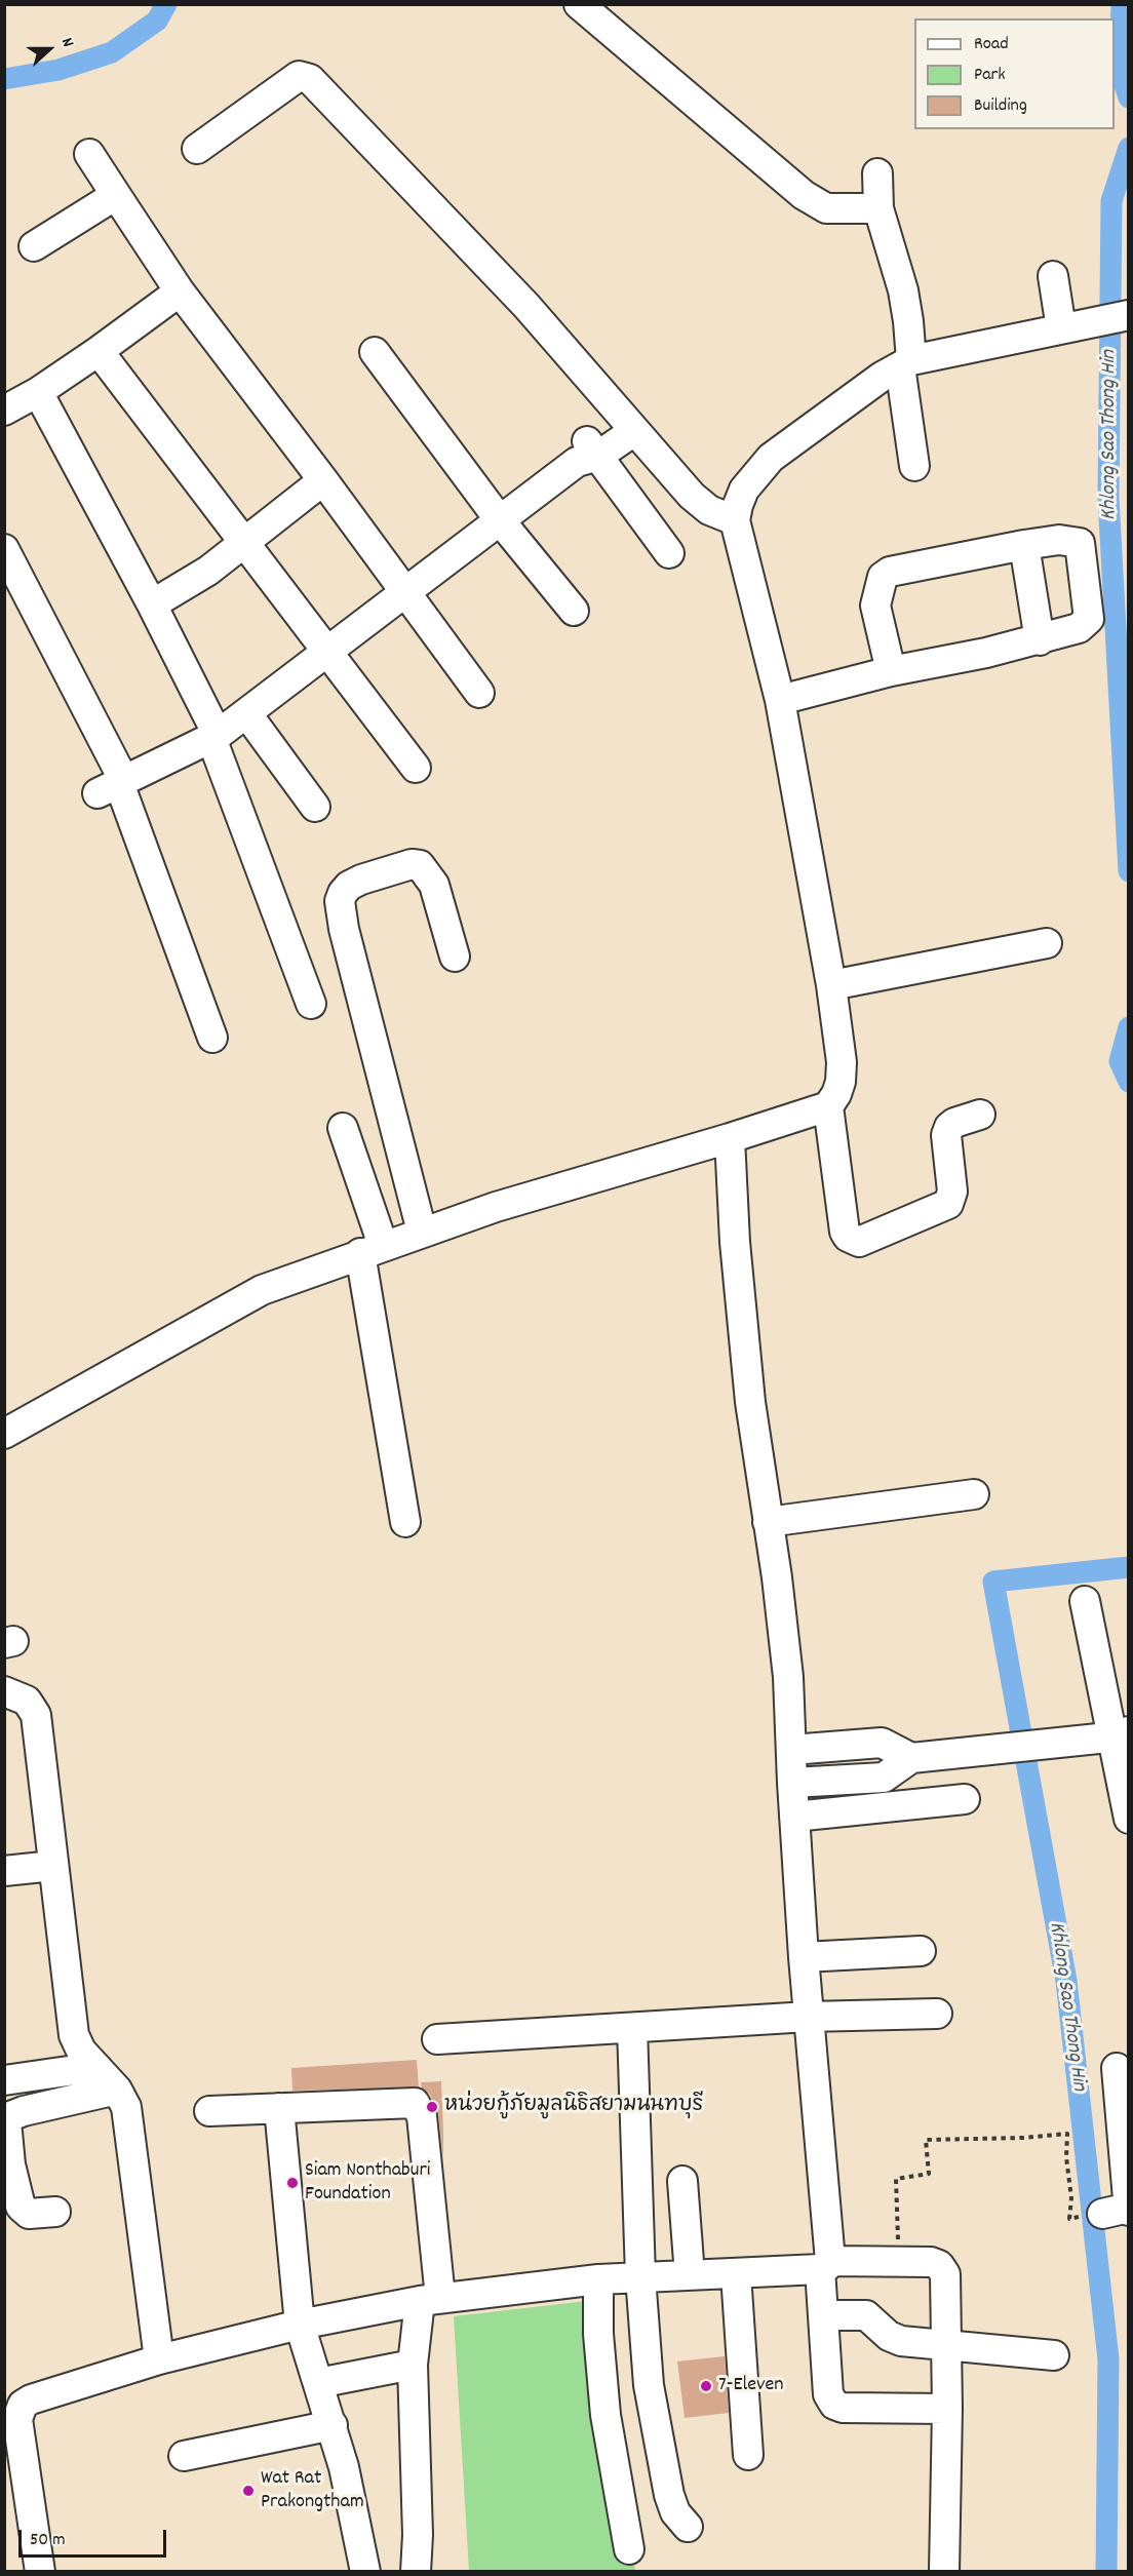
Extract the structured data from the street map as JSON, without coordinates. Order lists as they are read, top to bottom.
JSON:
{
  "water": ["Khlong Sao Thong Hin"],
  "places": [
    "หน่วยกู้ภัยมูลนิธิสยามนนทบุรี",
    "Siam Nonthaburi Foundation",
    "7-Eleven",
    "Wat Rat Prakongtham"
  ],
  "legend": ["Road", "Park", "Building"],
  "scale_bar": "50 m",
  "north": "right"
}
